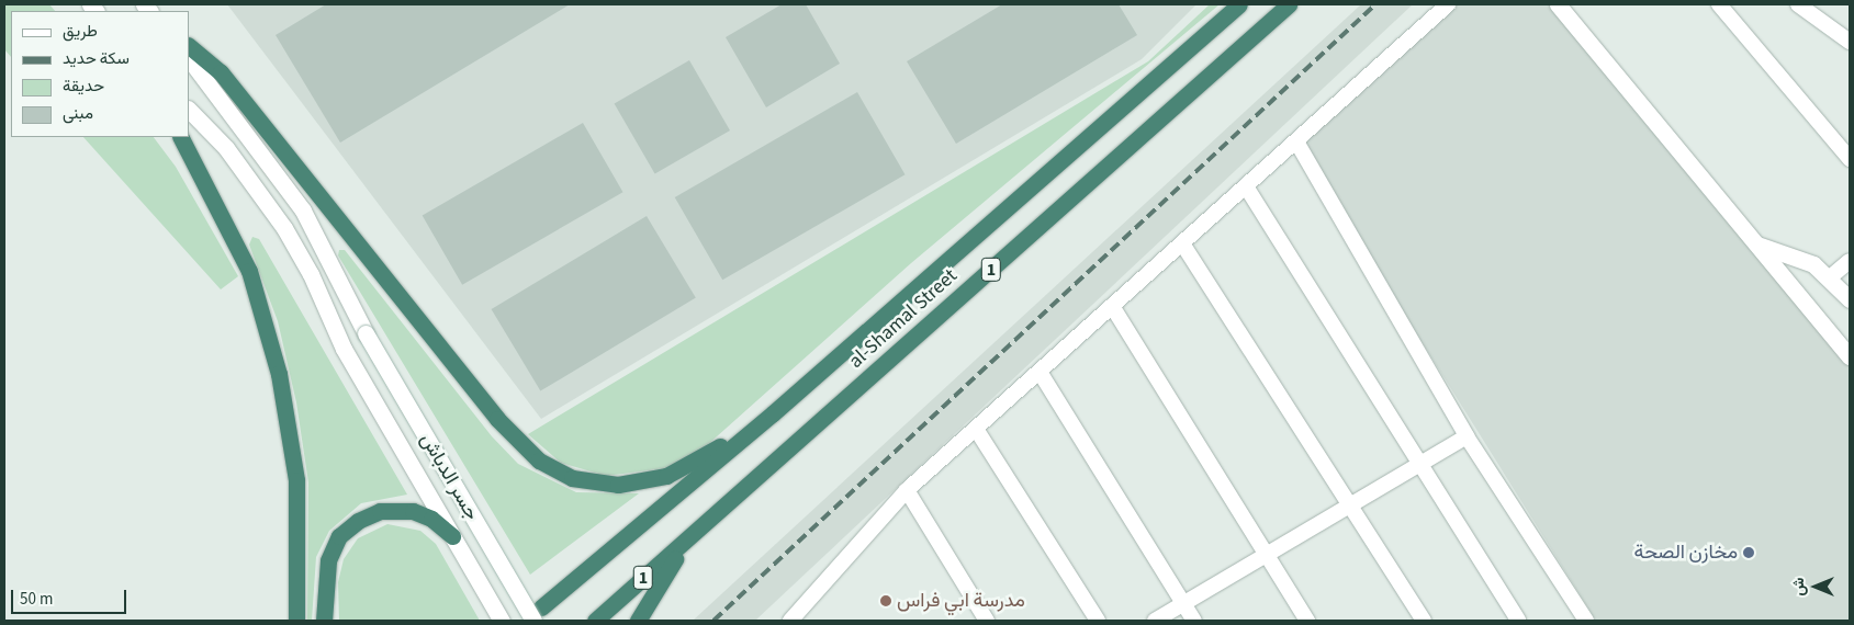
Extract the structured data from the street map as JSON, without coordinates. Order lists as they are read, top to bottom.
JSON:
{
  "streets": {
    "highway": ["1", "al-Shamal Street"],
    "main road": ["جسر الدباش"]
  },
  "crossings": [
    ["al-Shamal Street", "جسر الدباش"]
  ],
  "places": ["مخازن الصحة", "مدرسة ابي فراس"],
  "legend": [
    "طريق",
    "سكة حديد",
    "حديقة",
    "مبنى"
  ],
  "scale_bar": "50 m",
  "north": "left"
}
